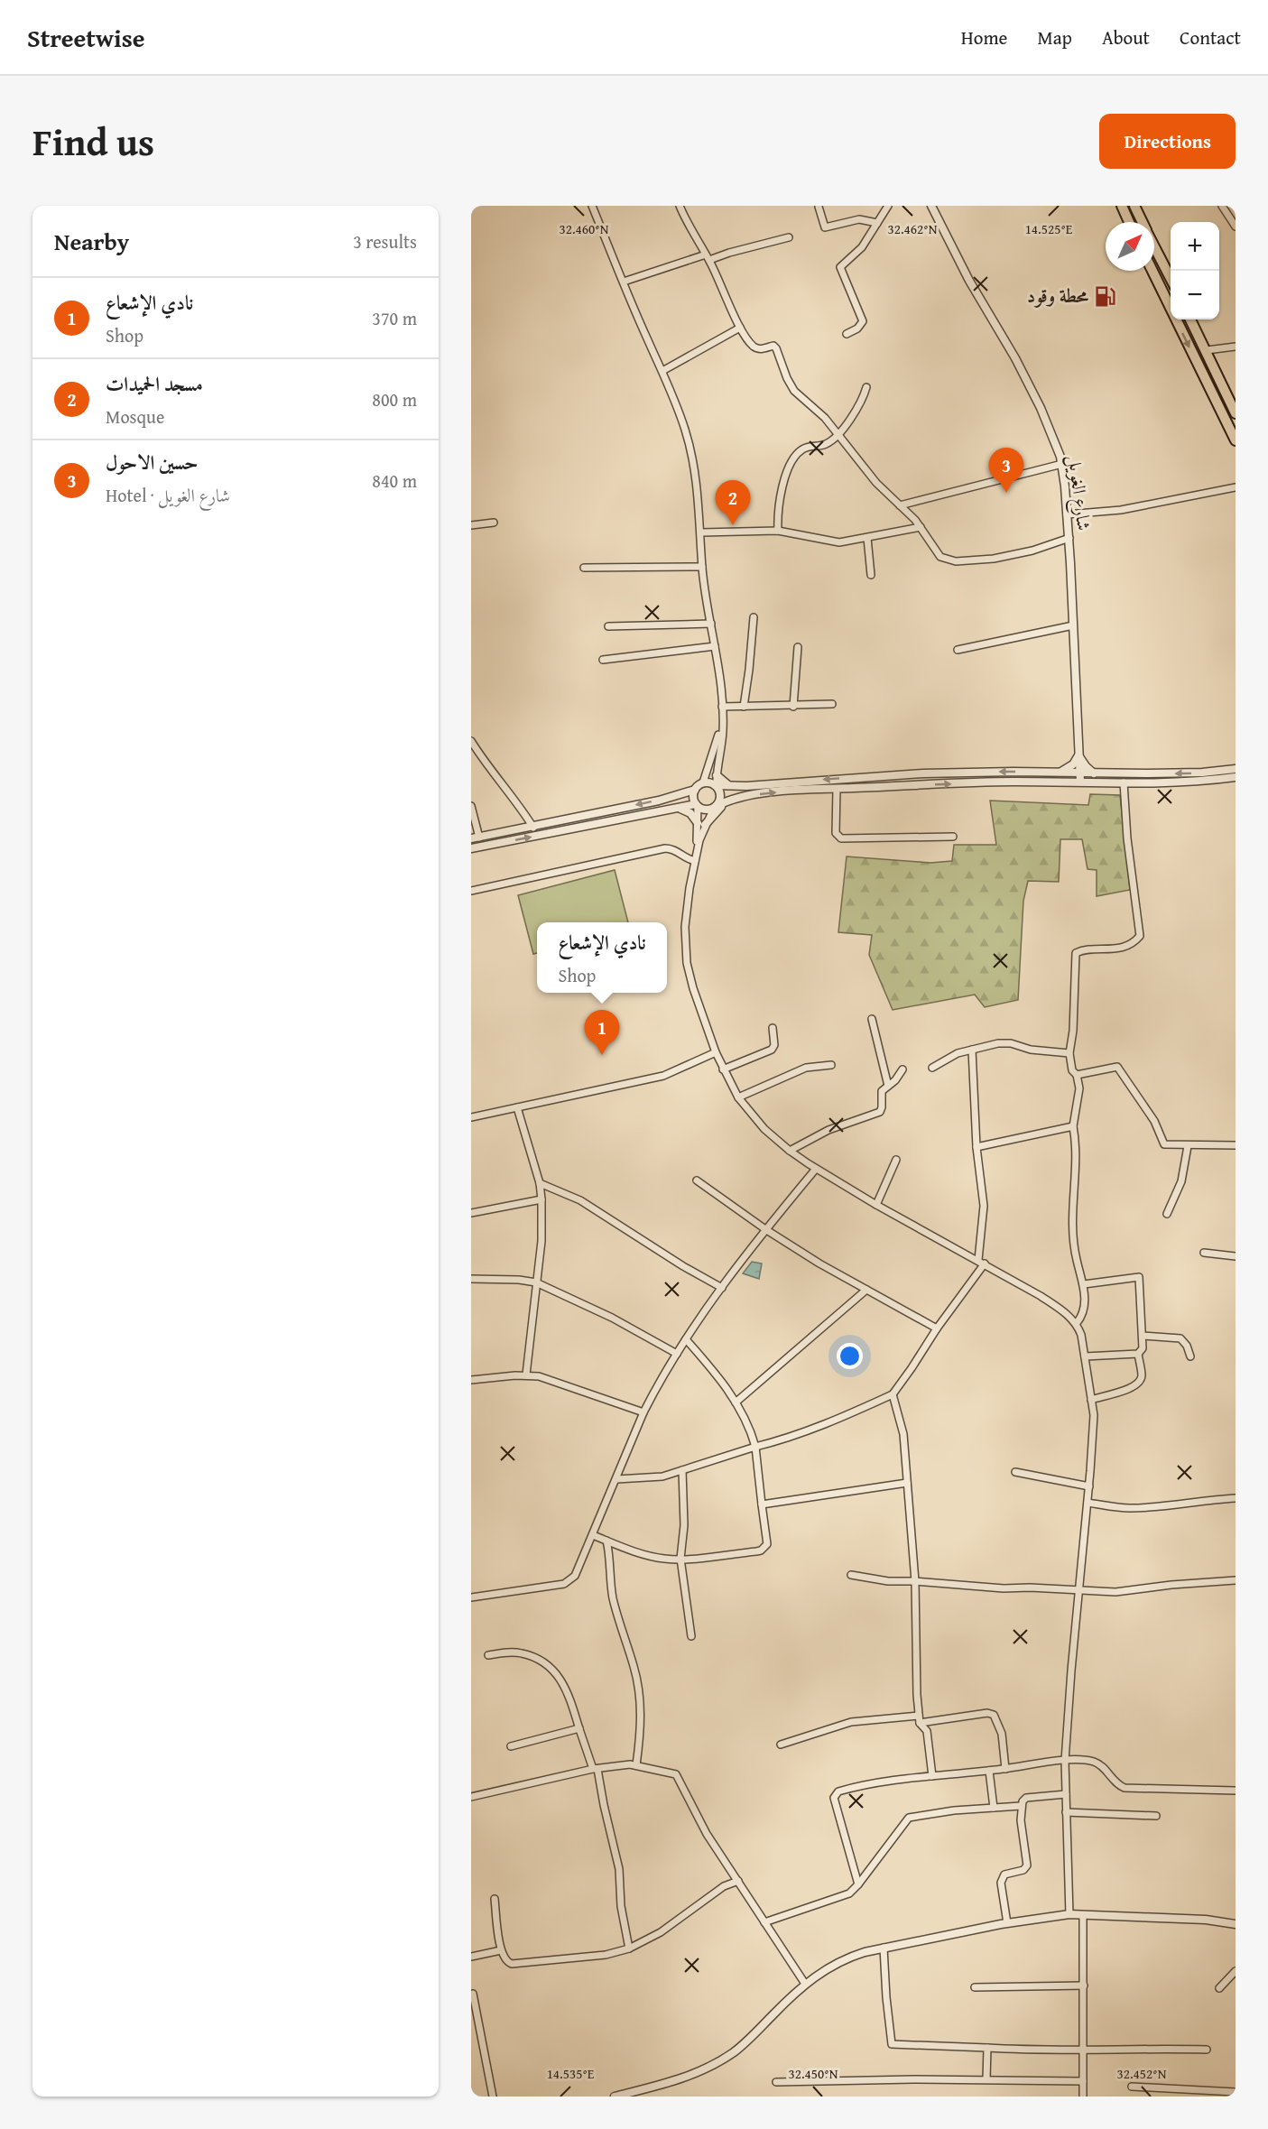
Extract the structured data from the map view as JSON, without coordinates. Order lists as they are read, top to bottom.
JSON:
{
  "streets": {
    "street": ["شارع الغويل"]
  },
  "places": {
    "fuel station": ["محطة وقود"]
  },
  "north": "top right",
  "page": {
    "header": "Streetwise",
    "nav": [
      "Home",
      "Map",
      "About",
      "Contact"
    ],
    "title": "Find us",
    "buttons": "Directions",
    "heading": ["Nearby", "3 results"],
    "map_buttons": ["+", "−"],
    "list": [
      {
        "mark": "1",
        "name": "نادي الإشعاع",
        "note": "Shop",
        "value": "370 m"
      },
      {
        "mark": "2",
        "name": "مسجد الحميدات",
        "note": "Mosque",
        "value": "800 m"
      },
      {
        "mark": "3",
        "name": "حسين الاحول",
        "note": "Hotel · شارع الغويل",
        "value": "840 m"
      }
    ],
    "pins": ["3", "2", "1"],
    "popup": ["نادي الإشعاع", "Shop"]
  },
  "coordinates": [
    "32.460°N",
    "32.462°N",
    "14.525°E",
    "14.535°E",
    "32.450°N",
    "32.452°N"
  ]
}
